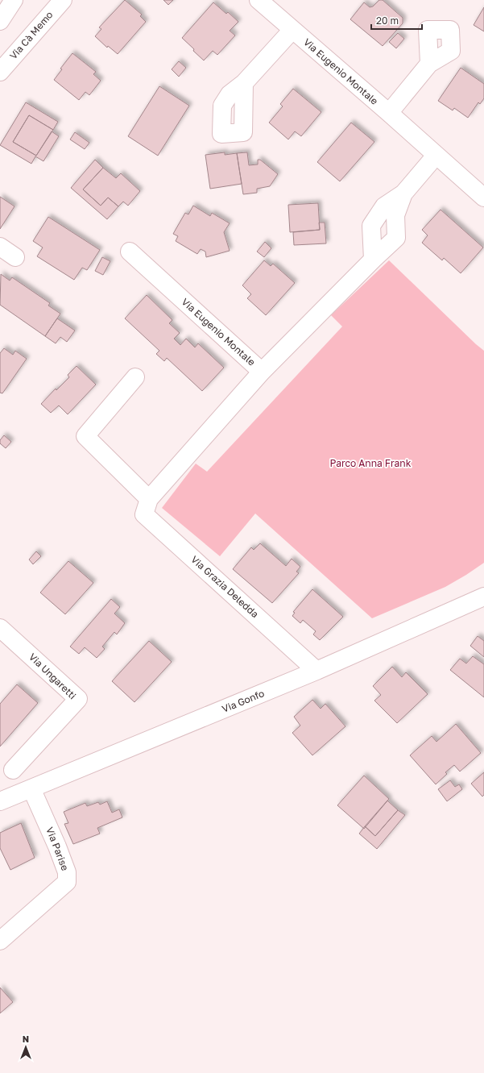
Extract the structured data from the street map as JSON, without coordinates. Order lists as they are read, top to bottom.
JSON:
{
  "streets": {
    "street": [
      "Via Cà Memo",
      "Via Eugenio Montale",
      "Via Grazia Deledda",
      "Via Ungaretti",
      "Via Gonfo",
      "Via Parise"
    ]
  },
  "crossings": [
    ["Via Eugenio Montale", "Via Grazia Deledda"],
    ["Via Grazia Deledda", "Via Gonfo"],
    ["Via Gonfo", "Via Parise"]
  ],
  "parks": ["Parco Anna Frank"],
  "scale_bar": "20 m",
  "north": "top"
}
